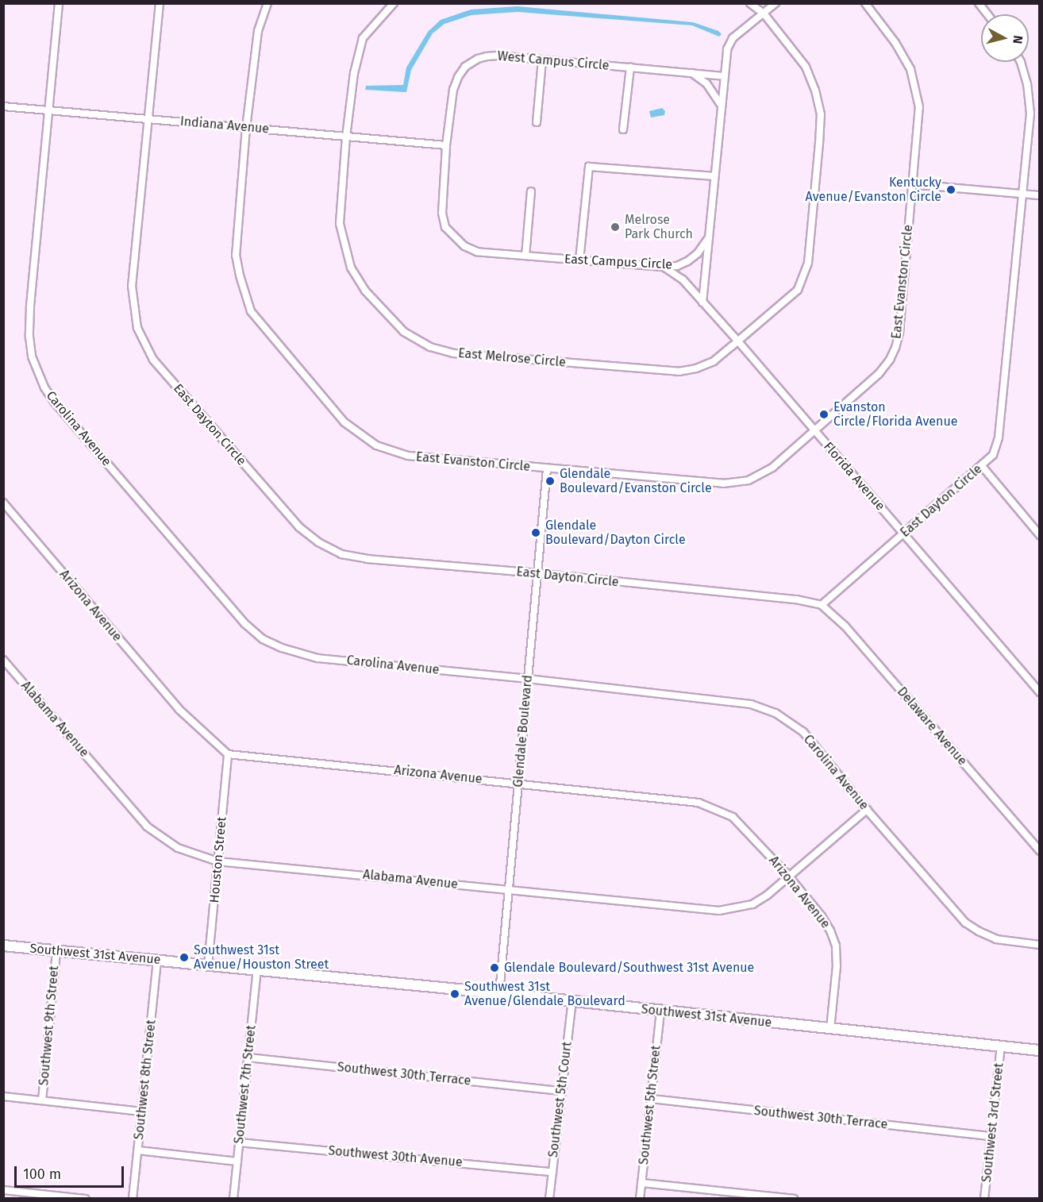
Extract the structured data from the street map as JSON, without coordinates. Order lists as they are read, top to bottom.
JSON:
{
  "streets": {
    "main road": ["Southwest 31st Avenue"],
    "street": [
      "West Campus Circle",
      "Indiana Avenue",
      "East Campus Circle",
      "East Evanston Circle",
      "East Melrose Circle",
      "East Dayton Circle",
      "Carolina Avenue",
      "Florida Avenue",
      "Arizona Avenue",
      "Alabama Avenue",
      "Delaware Avenue",
      "Glendale Boulevard",
      "Houston Street",
      "Southwest 9th Street",
      "Southwest 30th Terrace",
      "Southwest 8th Street",
      "Southwest 7th Street",
      "Southwest 5th Court",
      "Southwest 5th Street",
      "Southwest 3rd Street",
      "Southwest 30th Avenue"
    ]
  },
  "crossings": [
    ["West Campus Circle", "Indiana Avenue"],
    ["West Campus Circle", "East Campus Circle"],
    ["Indiana Avenue", "East Campus Circle"],
    ["Indiana Avenue", "East Evanston Circle"],
    ["Indiana Avenue", "East Melrose Circle"],
    ["Indiana Avenue", "East Dayton Circle"],
    ["Indiana Avenue", "Carolina Avenue"],
    ["East Campus Circle", "Florida Avenue"],
    ["East Evanston Circle", "Florida Avenue"],
    ["East Evanston Circle", "Glendale Boulevard"],
    ["East Melrose Circle", "Florida Avenue"],
    ["East Dayton Circle", "Florida Avenue"],
    ["East Dayton Circle", "Delaware Avenue"],
    ["East Dayton Circle", "Glendale Boulevard"],
    ["Carolina Avenue", "Alabama Avenue"],
    ["Carolina Avenue", "Glendale Boulevard"],
    ["Arizona Avenue", "Alabama Avenue"],
    ["Arizona Avenue", "Glendale Boulevard"],
    ["Arizona Avenue", "Houston Street"],
    ["Arizona Avenue", "Southwest 31st Avenue"],
    ["Alabama Avenue", "Glendale Boulevard"],
    ["Alabama Avenue", "Houston Street"],
    ["Glendale Boulevard", "Southwest 31st Avenue"],
    ["Houston Street", "Southwest 31st Avenue"],
    ["Southwest 31st Avenue", "Southwest 9th Street"],
    ["Southwest 31st Avenue", "Southwest 8th Street"],
    ["Southwest 31st Avenue", "Southwest 7th Street"],
    ["Southwest 31st Avenue", "Southwest 5th Court"],
    ["Southwest 31st Avenue", "Southwest 5th Street"],
    ["Southwest 31st Avenue", "Southwest 3rd Street"],
    ["Southwest 30th Terrace", "Southwest 7th Street"],
    ["Southwest 30th Terrace", "Southwest 5th Court"],
    ["Southwest 30th Terrace", "Southwest 5th Street"],
    ["Southwest 30th Terrace", "Southwest 3rd Street"],
    ["Southwest 7th Street", "Southwest 30th Avenue"],
    ["Southwest 5th Court", "Southwest 30th Avenue"]
  ],
  "places": [
    "Kentucky Avenue/Evanston Circle",
    "Melrose Park Church",
    "Evanston Circle/Florida Avenue",
    "Glendale Boulevard/Evanston Circle",
    "Glendale Boulevard/Dayton Circle",
    "Southwest 31st Avenue/Houston Street",
    "Glendale Boulevard/Southwest 31st Avenue",
    "Southwest 31st Avenue/Glendale Boulevard"
  ],
  "scale_bar": "100 m",
  "north": "right"
}
